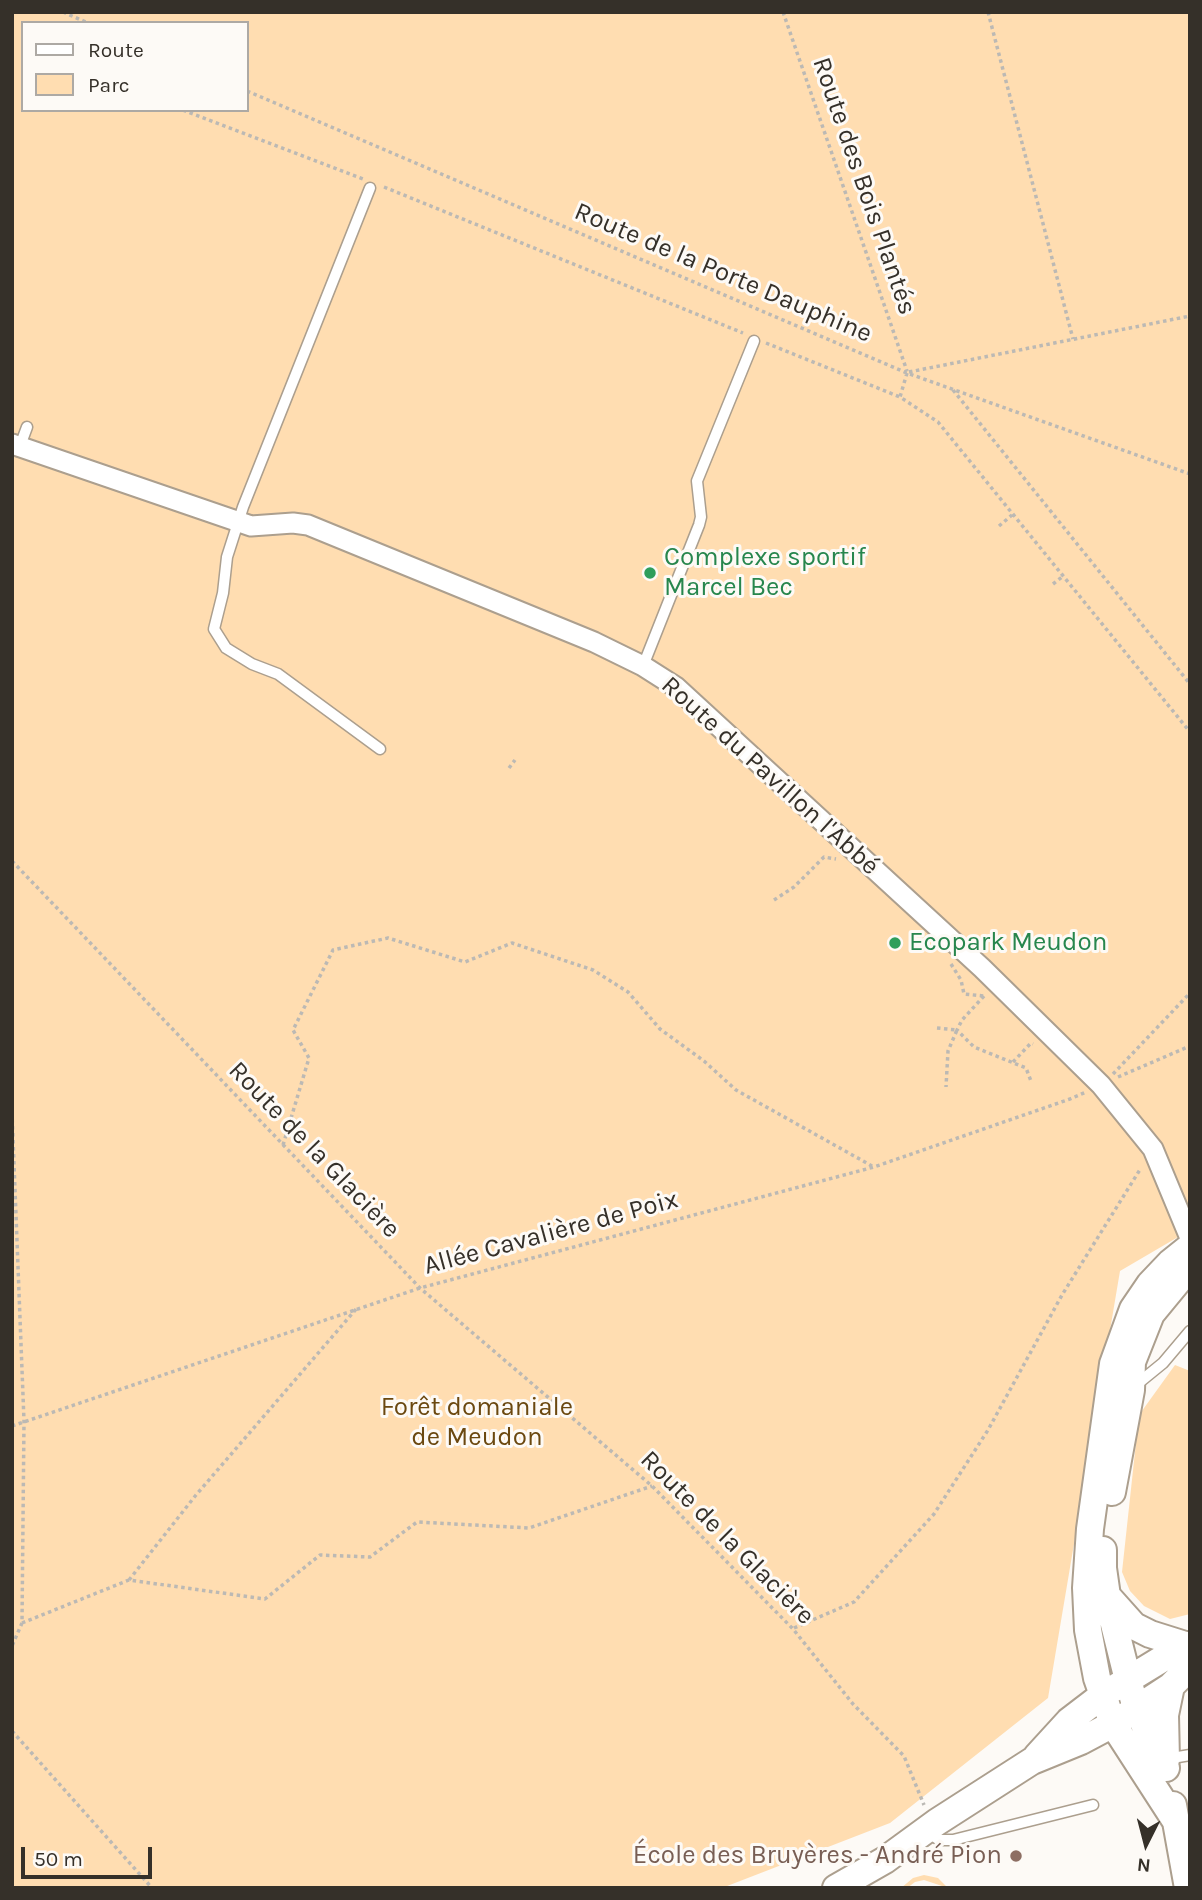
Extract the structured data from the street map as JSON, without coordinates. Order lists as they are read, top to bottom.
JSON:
{
  "streets": {
    "street": ["Route du Pavillon l'Abbé"],
    "path": [
      "Route des Bois Plantés",
      "Route de la Porte Dauphine",
      "Route de la Glacière",
      "Allée Cavalière de Poix"
    ]
  },
  "crossings": [
    ["Route des Bois Plantés", "Route de la Porte Dauphine"],
    ["Route du Pavillon l'Abbé", "Allée Cavalière de Poix"],
    ["Route de la Glacière", "Allée Cavalière de Poix"]
  ],
  "parks": ["Forêt domaniale de Meudon"],
  "places": ["Complexe sportif Marcel Bec", "Ecopark Meudon", "École des Bruyères - André Pion"],
  "legend": ["Route", "Parc"],
  "scale_bar": "50 m",
  "north": "bottom"
}
